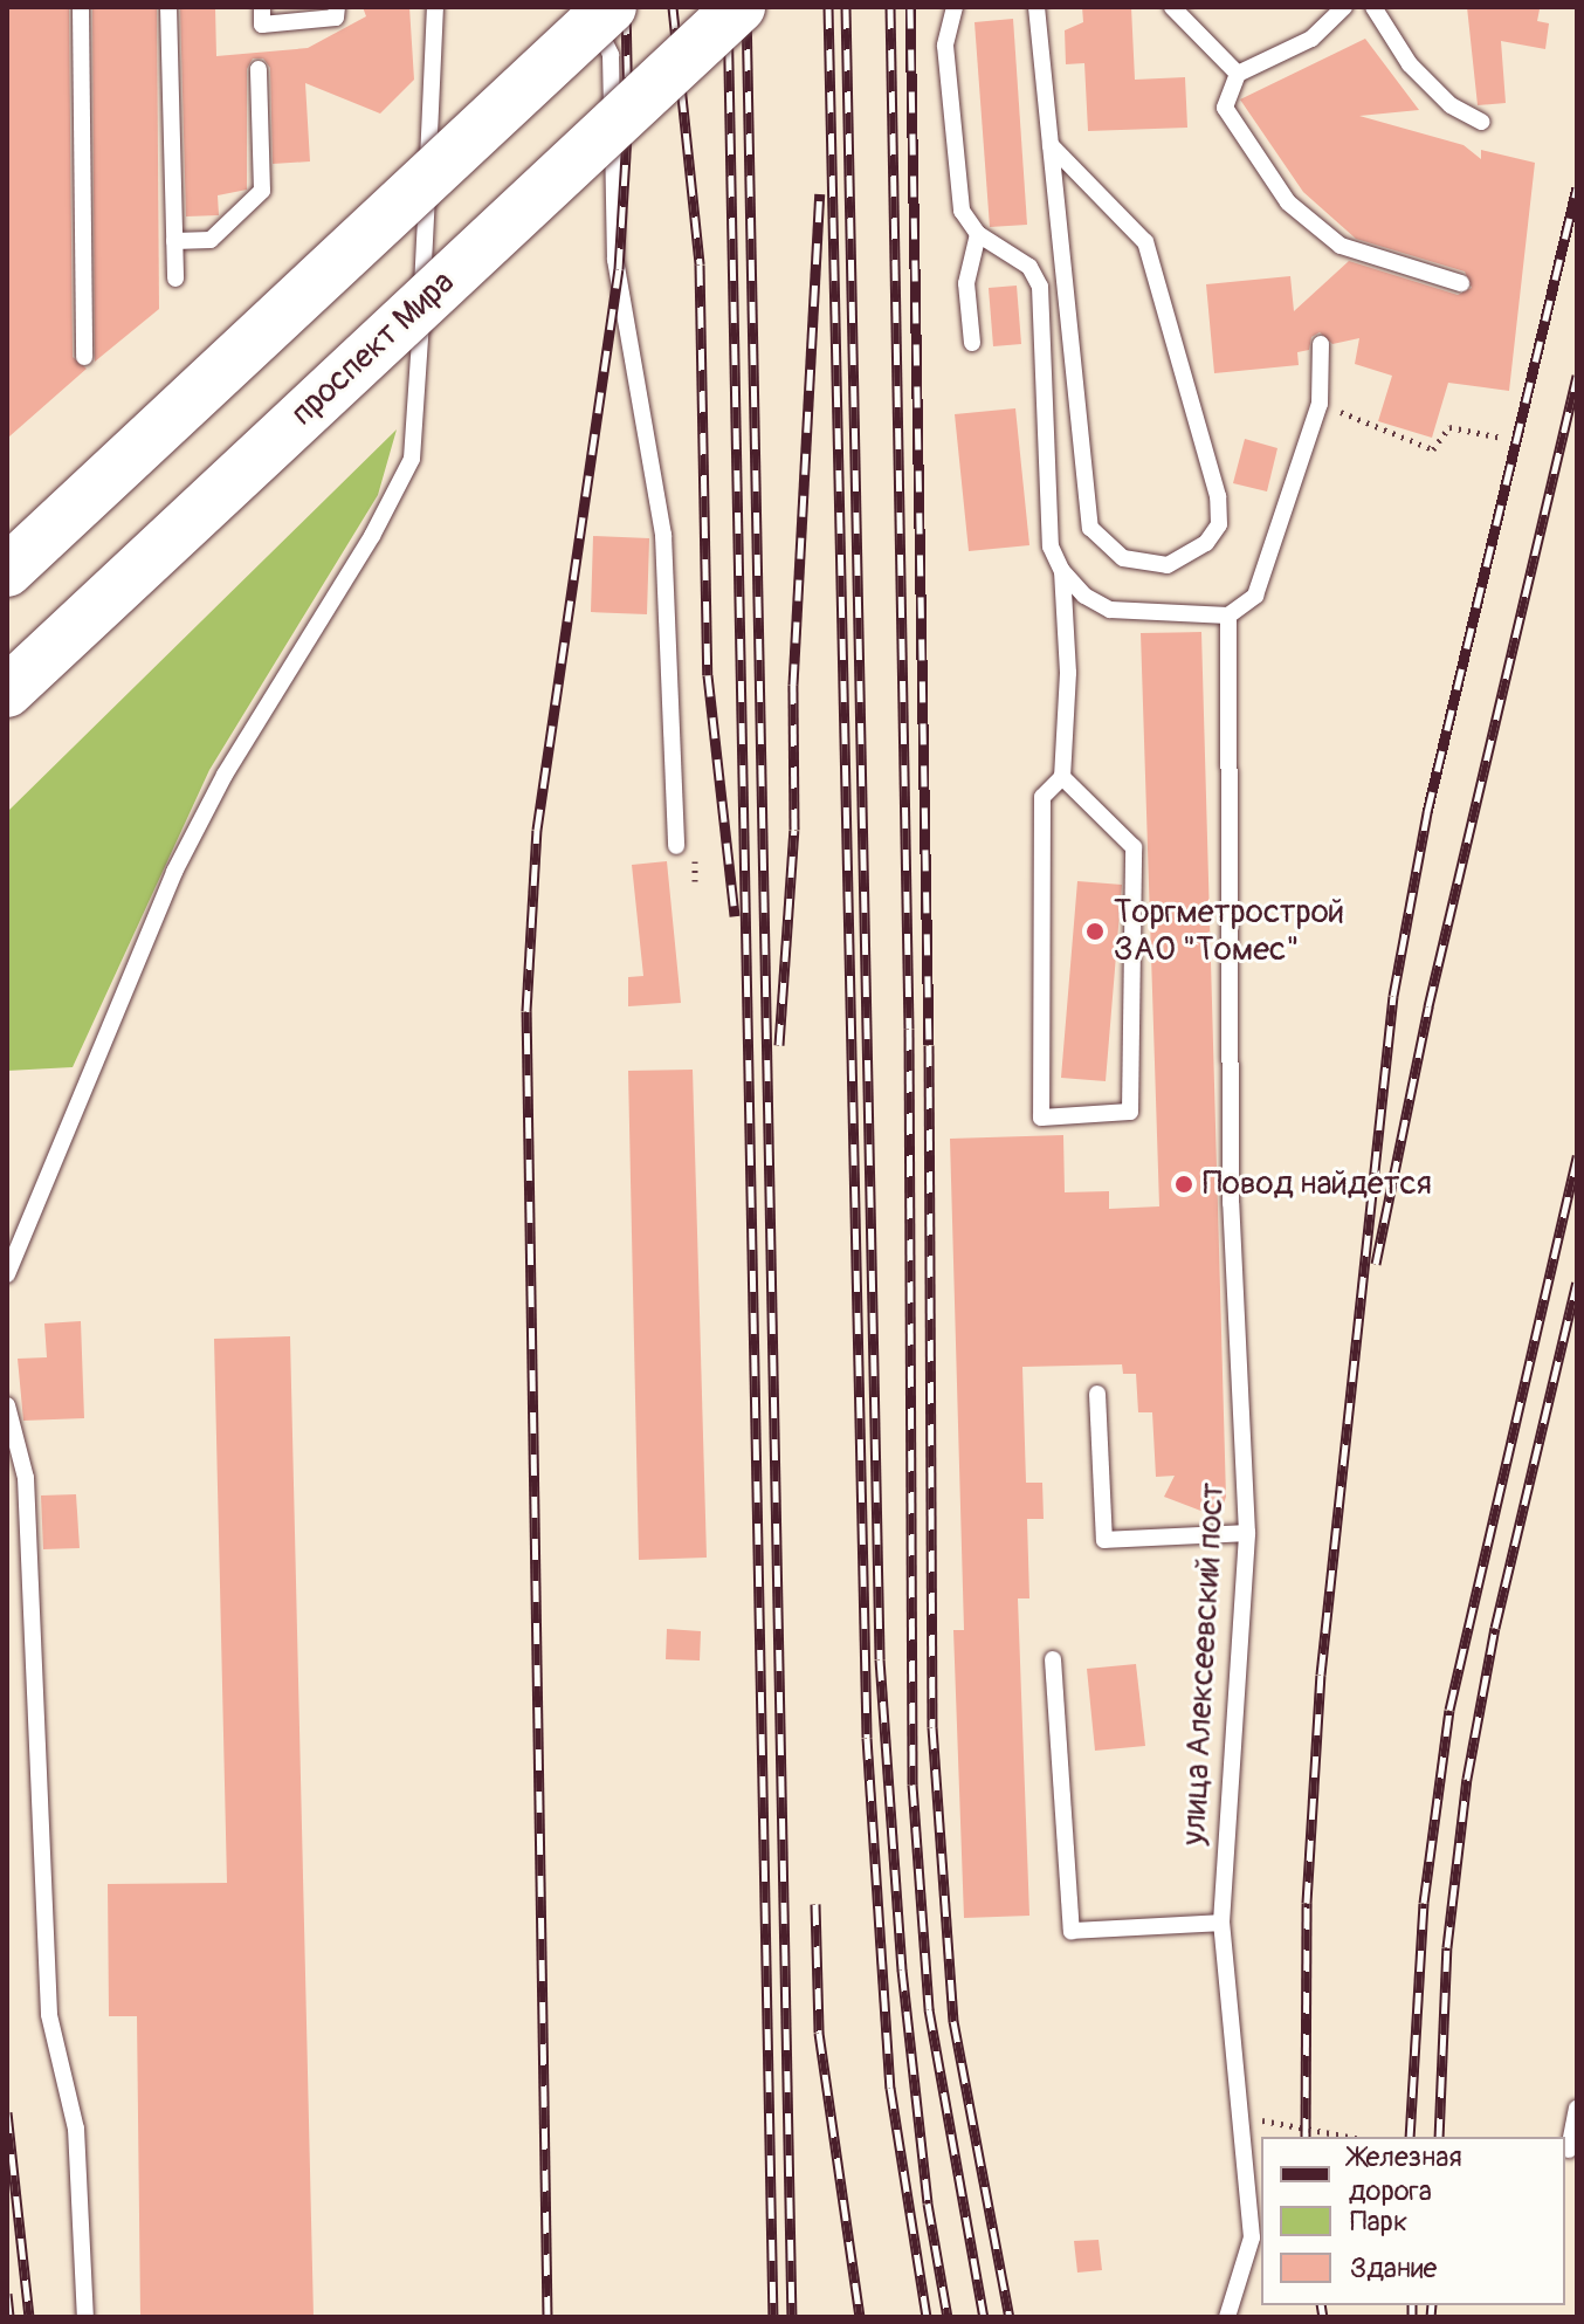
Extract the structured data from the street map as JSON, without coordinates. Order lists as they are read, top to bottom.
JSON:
{
  "streets": {
    "main road": ["проспект Мира"],
    "lane": ["улица Алексеевский пост"]
  },
  "places": ["Торгметрострой ЗАО \"Томес\"", "Повод найдется"],
  "legend": ["Железная дорога", "Парк", "Здание"]
}
